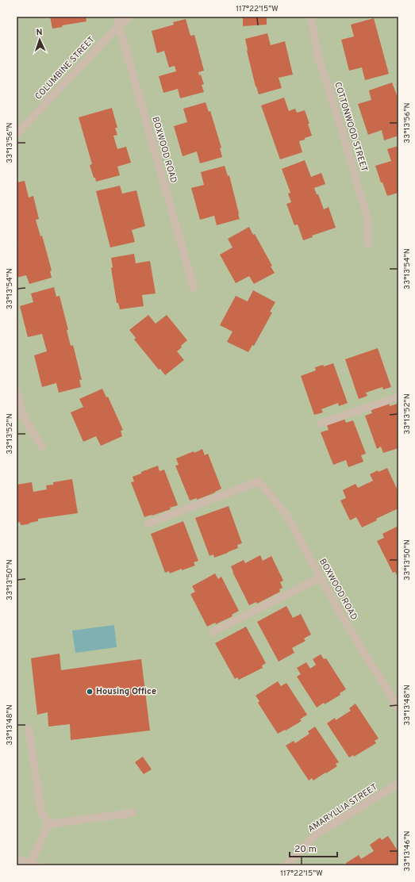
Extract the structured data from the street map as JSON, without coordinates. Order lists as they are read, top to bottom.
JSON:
{
  "streets": {
    "street": [
      "COLUMBINE STREET",
      "COTTONWOOD STREET",
      "BOXWOOD ROAD",
      "AMARYLLIA STREET"
    ]
  },
  "crossings": [
    ["COLUMBINE STREET", "BOXWOOD ROAD"]
  ],
  "places": ["Housing Office"],
  "scale_bar": "20 m",
  "north": "top",
  "coordinates": [
    "117°22'15\"W",
    "33°13'56\"N",
    "33°13'54\"N",
    "33°13'52\"N",
    "33°13'50\"N",
    "33°13'48\"N",
    "33°13'46\"N"
  ]
}
